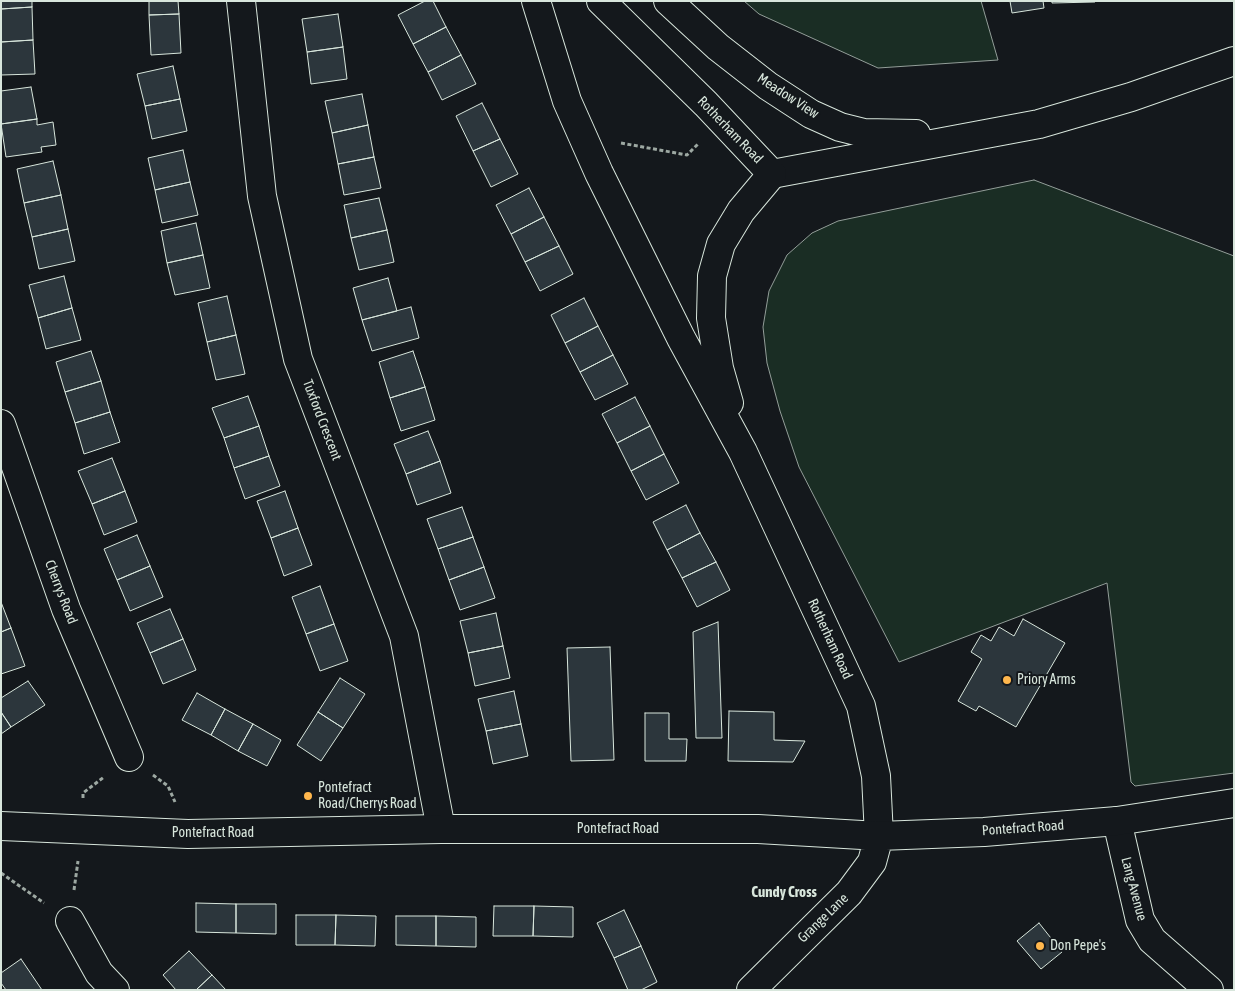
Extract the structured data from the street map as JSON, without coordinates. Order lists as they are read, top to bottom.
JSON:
{
  "streets": {
    "main road": [
      "Meadow View",
      "Rotherham Road",
      "Tuxford Crescent",
      "Cherrys Road",
      "Pontefract Road",
      "Lang Avenue",
      "Grange Lane"
    ]
  },
  "crossings": [
    ["Meadow View", "Rotherham Road"],
    ["Rotherham Road", "Pontefract Road"],
    ["Rotherham Road", "Grange Lane"],
    ["Tuxford Crescent", "Pontefract Road"],
    ["Pontefract Road", "Lang Avenue"],
    ["Pontefract Road", "Grange Lane"]
  ],
  "districts": ["Cundy Cross"],
  "places": ["Priory Arms", "Pontefract Road/Cherrys Road", "Don Pepe's"]
}
